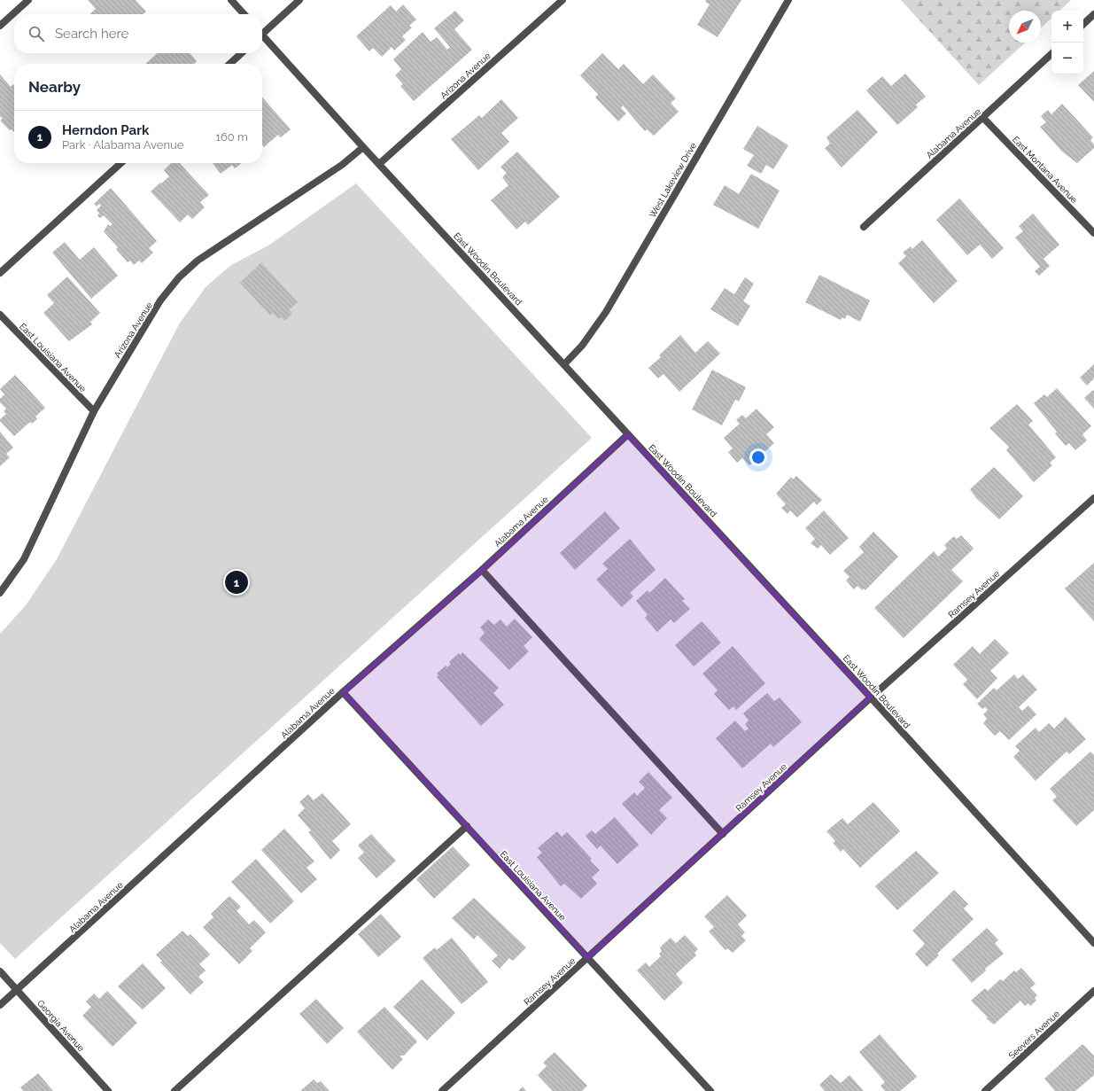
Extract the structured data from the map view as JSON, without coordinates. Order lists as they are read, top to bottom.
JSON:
{
  "streets": {
    "street": [
      "Arizona Avenue",
      "Alabama Avenue",
      "East Montana Avenue",
      "West Lakeview Drive",
      "East Woodin Boulevard",
      "East Louisiana Avenue",
      "Ramsey Avenue",
      "Georgia Avenue",
      "Seevers Avenue"
    ]
  },
  "crossings": [
    ["Arizona Avenue", "East Woodin Boulevard"],
    ["Arizona Avenue", "East Louisiana Avenue"],
    ["Alabama Avenue", "East Montana Avenue"],
    ["Alabama Avenue", "East Woodin Boulevard"],
    ["Alabama Avenue", "East Louisiana Avenue"],
    ["Alabama Avenue", "Georgia Avenue"],
    ["West Lakeview Drive", "East Woodin Boulevard"],
    ["East Woodin Boulevard", "Ramsey Avenue"],
    ["East Louisiana Avenue", "Ramsey Avenue"]
  ],
  "north": "bottom left",
  "page": {
    "map_buttons": ["+", "−"],
    "search": "Search here",
    "heading": "Nearby",
    "list": [
      {
        "mark": "1",
        "name": "Herndon Park",
        "note": "Park · Alabama Avenue",
        "value": "160 m"
      }
    ],
    "pins": "1"
  }
}
